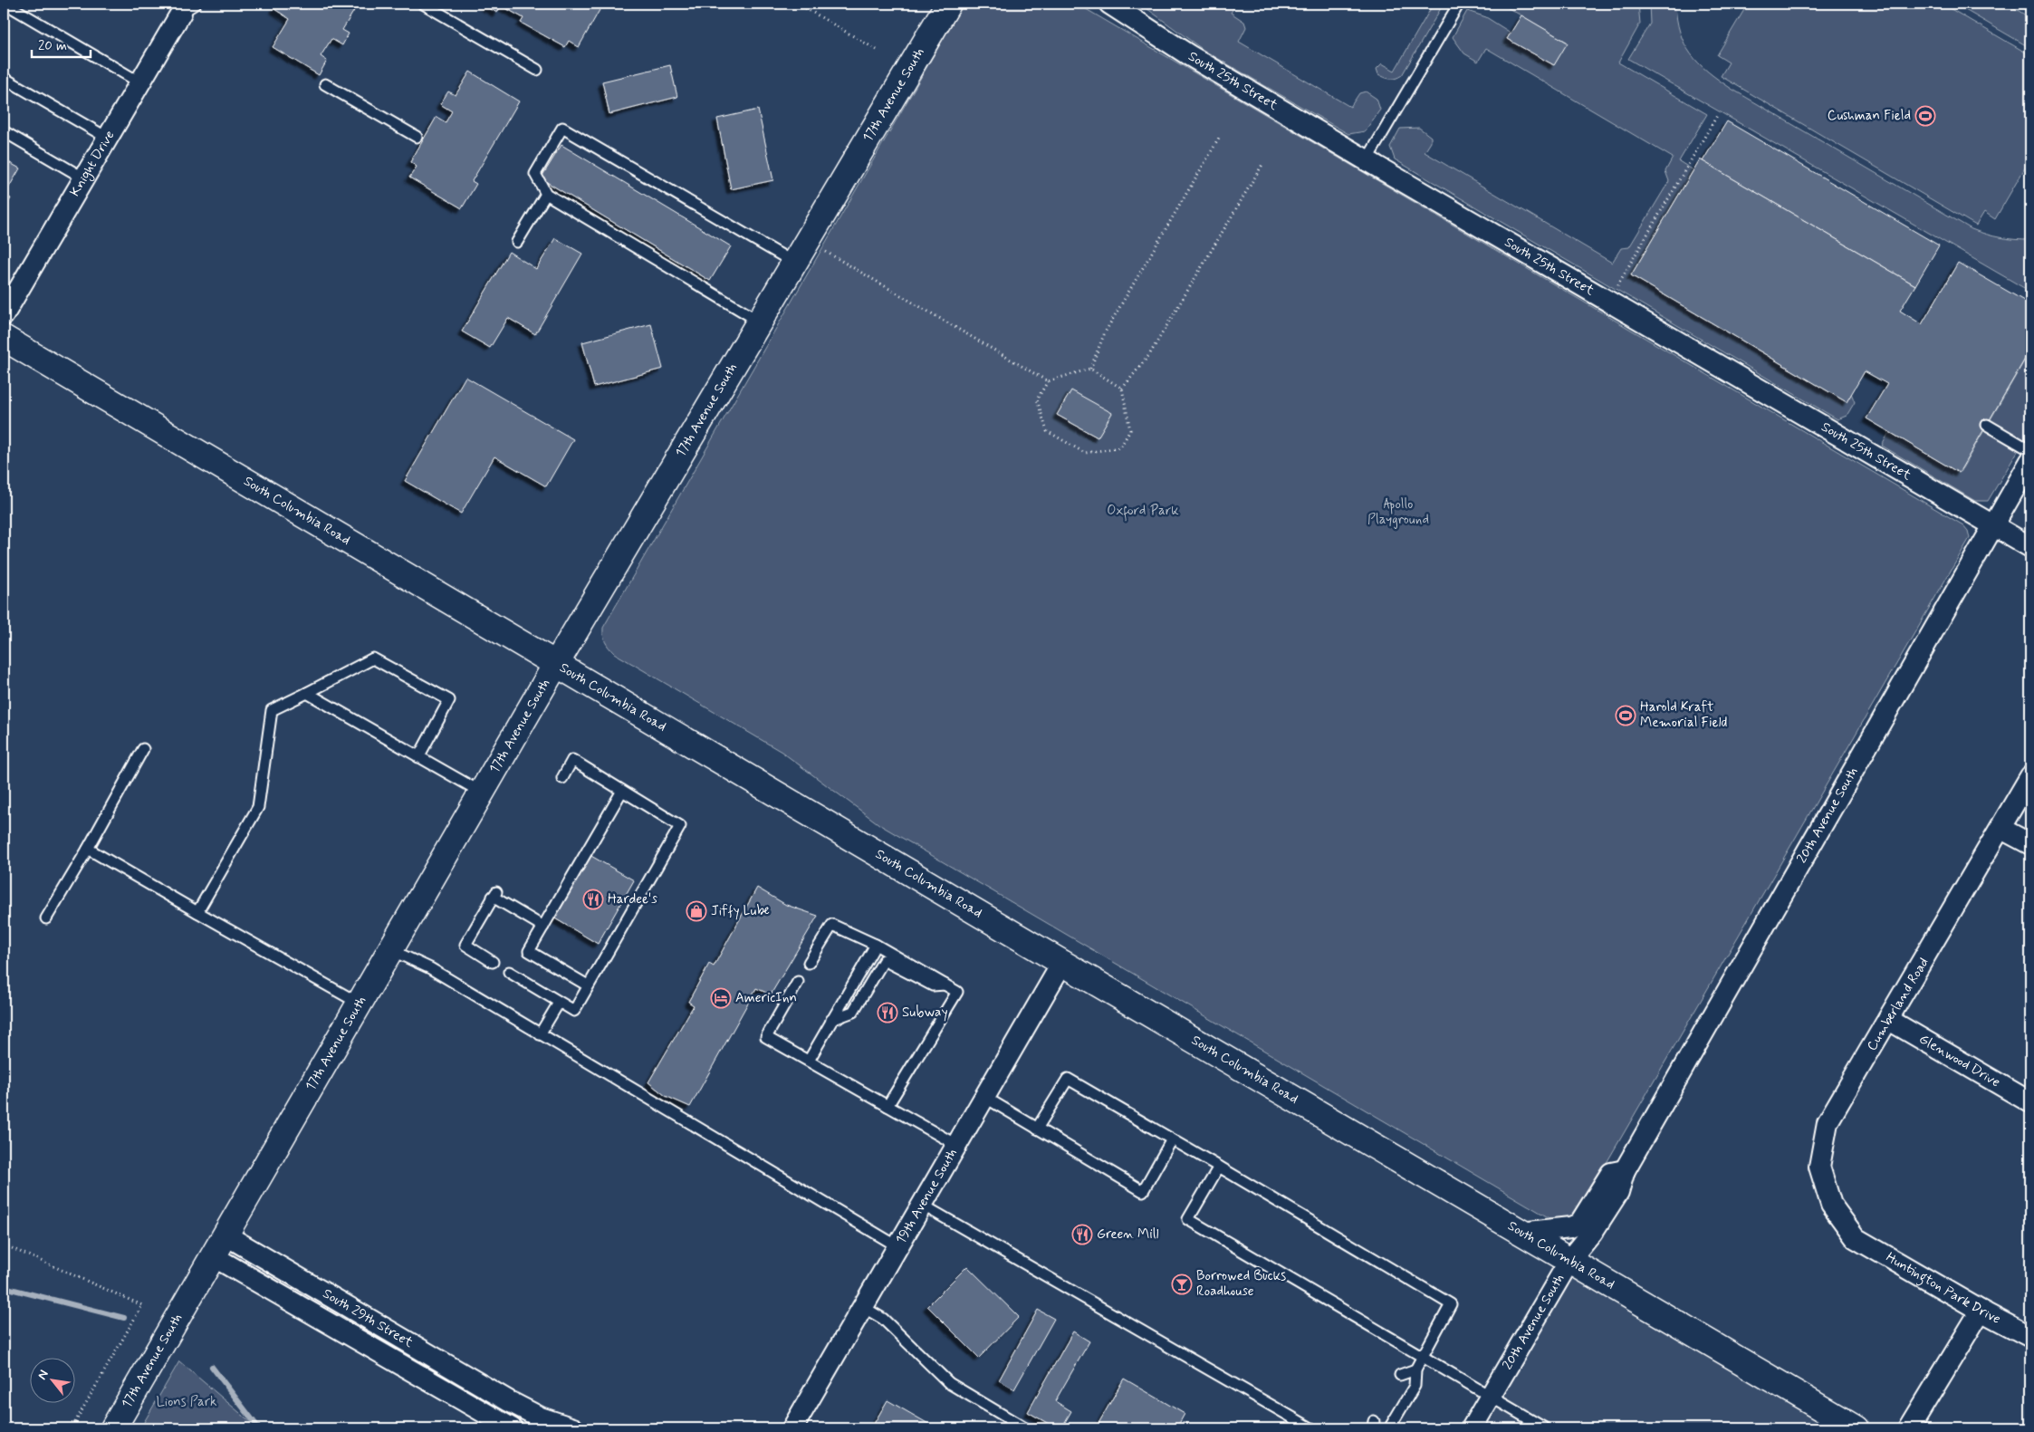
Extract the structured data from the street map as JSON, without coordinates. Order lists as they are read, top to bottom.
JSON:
{
  "streets": {
    "main road": ["17th Avenue South", "South Columbia Road"],
    "street": [
      "South 25th Street",
      "Knight Drive",
      "20th Avenue South",
      "Cumberland Road",
      "Glenwood Drive",
      "19th Avenue South",
      "Huntington Park Drive",
      "South 29th Street"
    ]
  },
  "crossings": [
    ["South 25th Street", "20th Avenue South"],
    ["17th Avenue South", "South Columbia Road"],
    ["17th Avenue South", "South 29th Street"],
    ["South Columbia Road", "20th Avenue South"],
    ["South Columbia Road", "19th Avenue South"],
    ["Cumberland Road", "Glenwood Drive"],
    ["Cumberland Road", "Huntington Park Drive"]
  ],
  "parks": ["Apollo Playground", "Oxford Park", "Lions Park"],
  "places": {
    "sports": ["Cushman Field", "Harold Kraft Memorial Field"],
    "restaurant": ["Hardee's", "Subway", "Green Mill"],
    "shop": ["Jiffy Lube"],
    "hotel": ["AmericInn"],
    "bar": ["Borrowed Bucks Roadhouse"]
  },
  "scale_bar": "20 m",
  "north": "top left"
}
